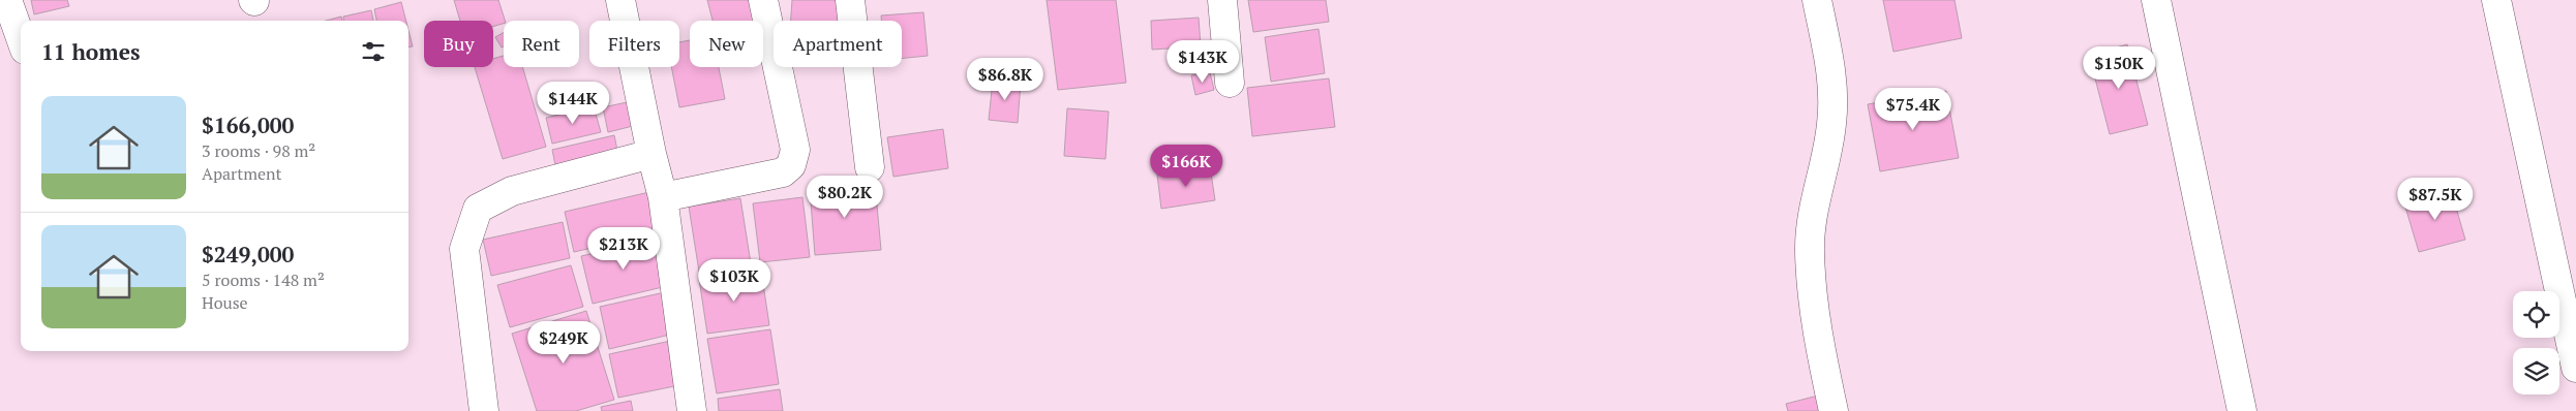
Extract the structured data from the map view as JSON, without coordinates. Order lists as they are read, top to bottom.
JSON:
{
  "page": {
    "chip": [
      "Buy",
      "Rent",
      "Filters",
      "New",
      "Apartment"
    ],
    "heading": "11 homes",
    "price": [
      "$143K",
      "$150K",
      "$86.8K",
      "$144K",
      "$75.4K",
      "$166K",
      "$80.2K",
      "$87.5K",
      "$213K",
      "$103K",
      "$249K"
    ],
    "list": [
      {
        "name": "$166,000",
        "note": "3 rooms · 98 m² · Apartment"
      },
      {
        "name": "$249,000",
        "note": "5 rooms · 148 m² · House"
      }
    ]
  }
}
